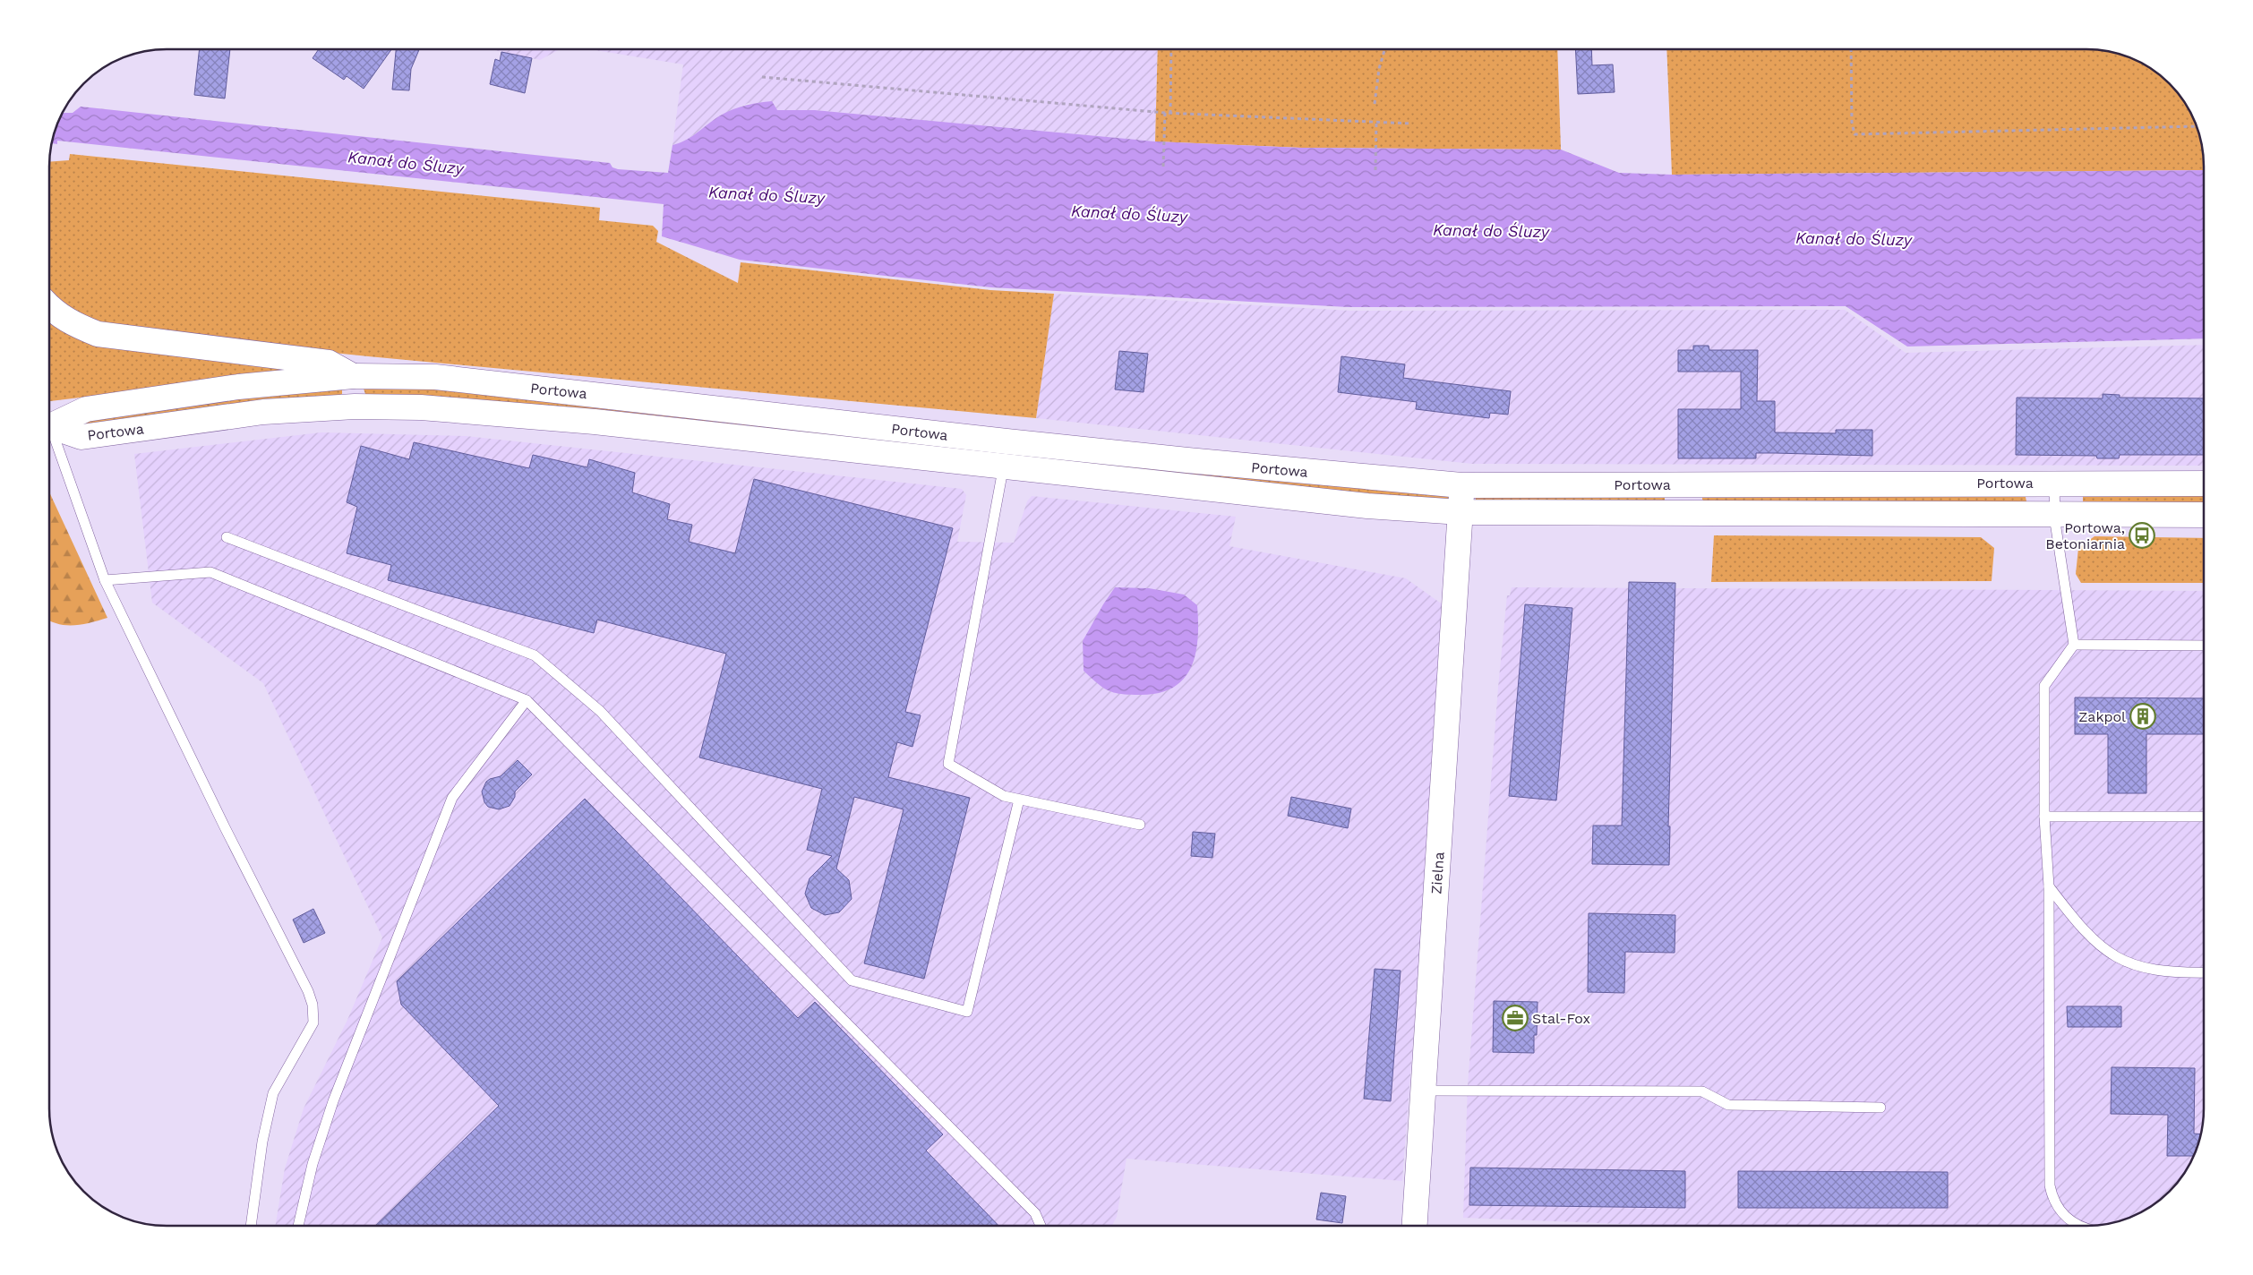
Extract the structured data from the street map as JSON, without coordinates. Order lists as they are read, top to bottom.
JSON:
{
  "streets": {
    "street": ["Portowa", "Zielna"]
  },
  "crossings": [
    ["Portowa", "Zielna"]
  ],
  "water": ["Kanał do Śluzy"],
  "places": {
    "bus stop": ["Portowa, Betoniarnia"],
    "building": ["Zakpol"],
    "office": ["Stal-Fox"]
  }
}
